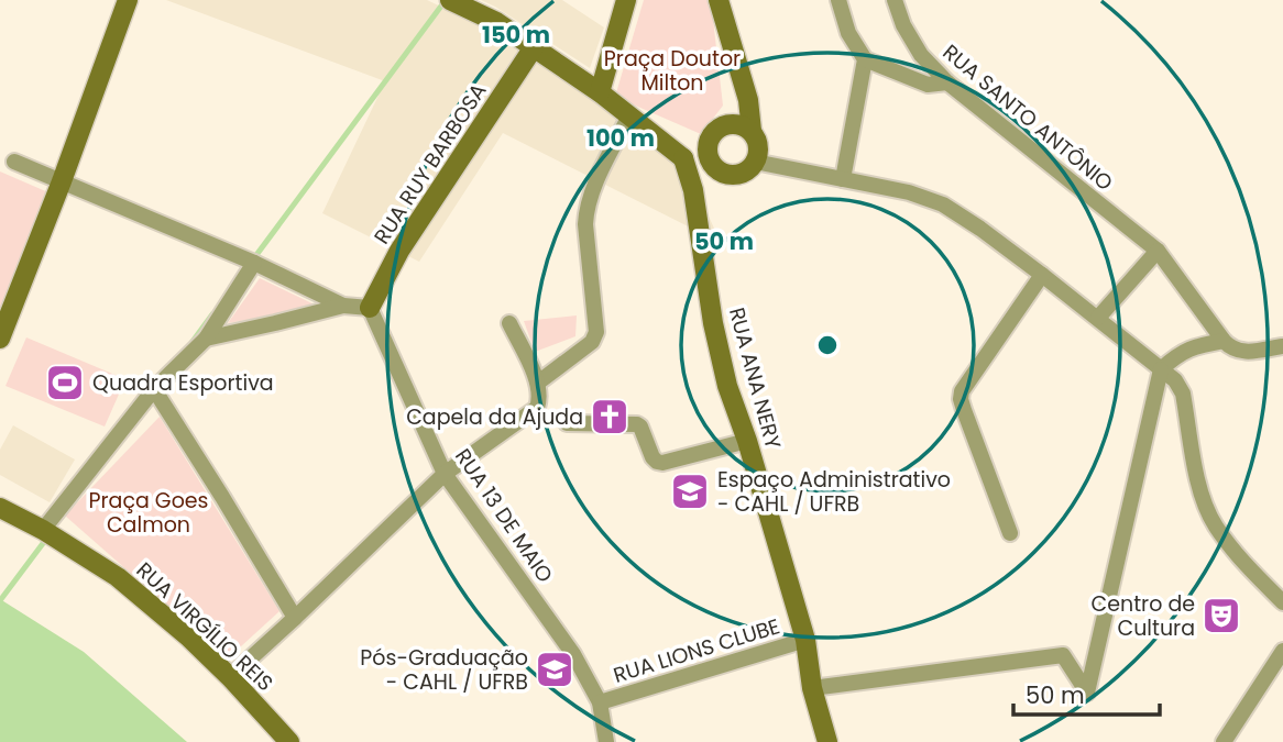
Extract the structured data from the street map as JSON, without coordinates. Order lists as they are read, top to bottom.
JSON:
{
  "streets": {
    "street": [
      "RUA SANTO ANTÔNIO",
      "RUA RUY BARBOSA",
      "RUA ANA NERY",
      "RUA 13 DE MAIO",
      "RUA VIRGÍLIO REIS",
      "RUA LIONS CLUBE"
    ]
  },
  "crossings": [
    ["RUA RUY BARBOSA", "RUA 13 DE MAIO"],
    ["RUA ANA NERY", "RUA LIONS CLUBE"],
    ["RUA 13 DE MAIO", "RUA LIONS CLUBE"]
  ],
  "parks": ["Praça Doutor Milton", "Praça Goes Calmon"],
  "places": {
    "sports": ["Quadra Esportiva"],
    "church": ["Capela da Ajuda"],
    "school or university": ["Espaço Administrativo - CAHL / UFRB", "Pós-Graduação - CAHL / UFRB"],
    "theatre": ["Centro de Cultura"]
  },
  "scale_bar": "50 m",
  "rings": ["150 m", "100 m", "50 m"]
}
